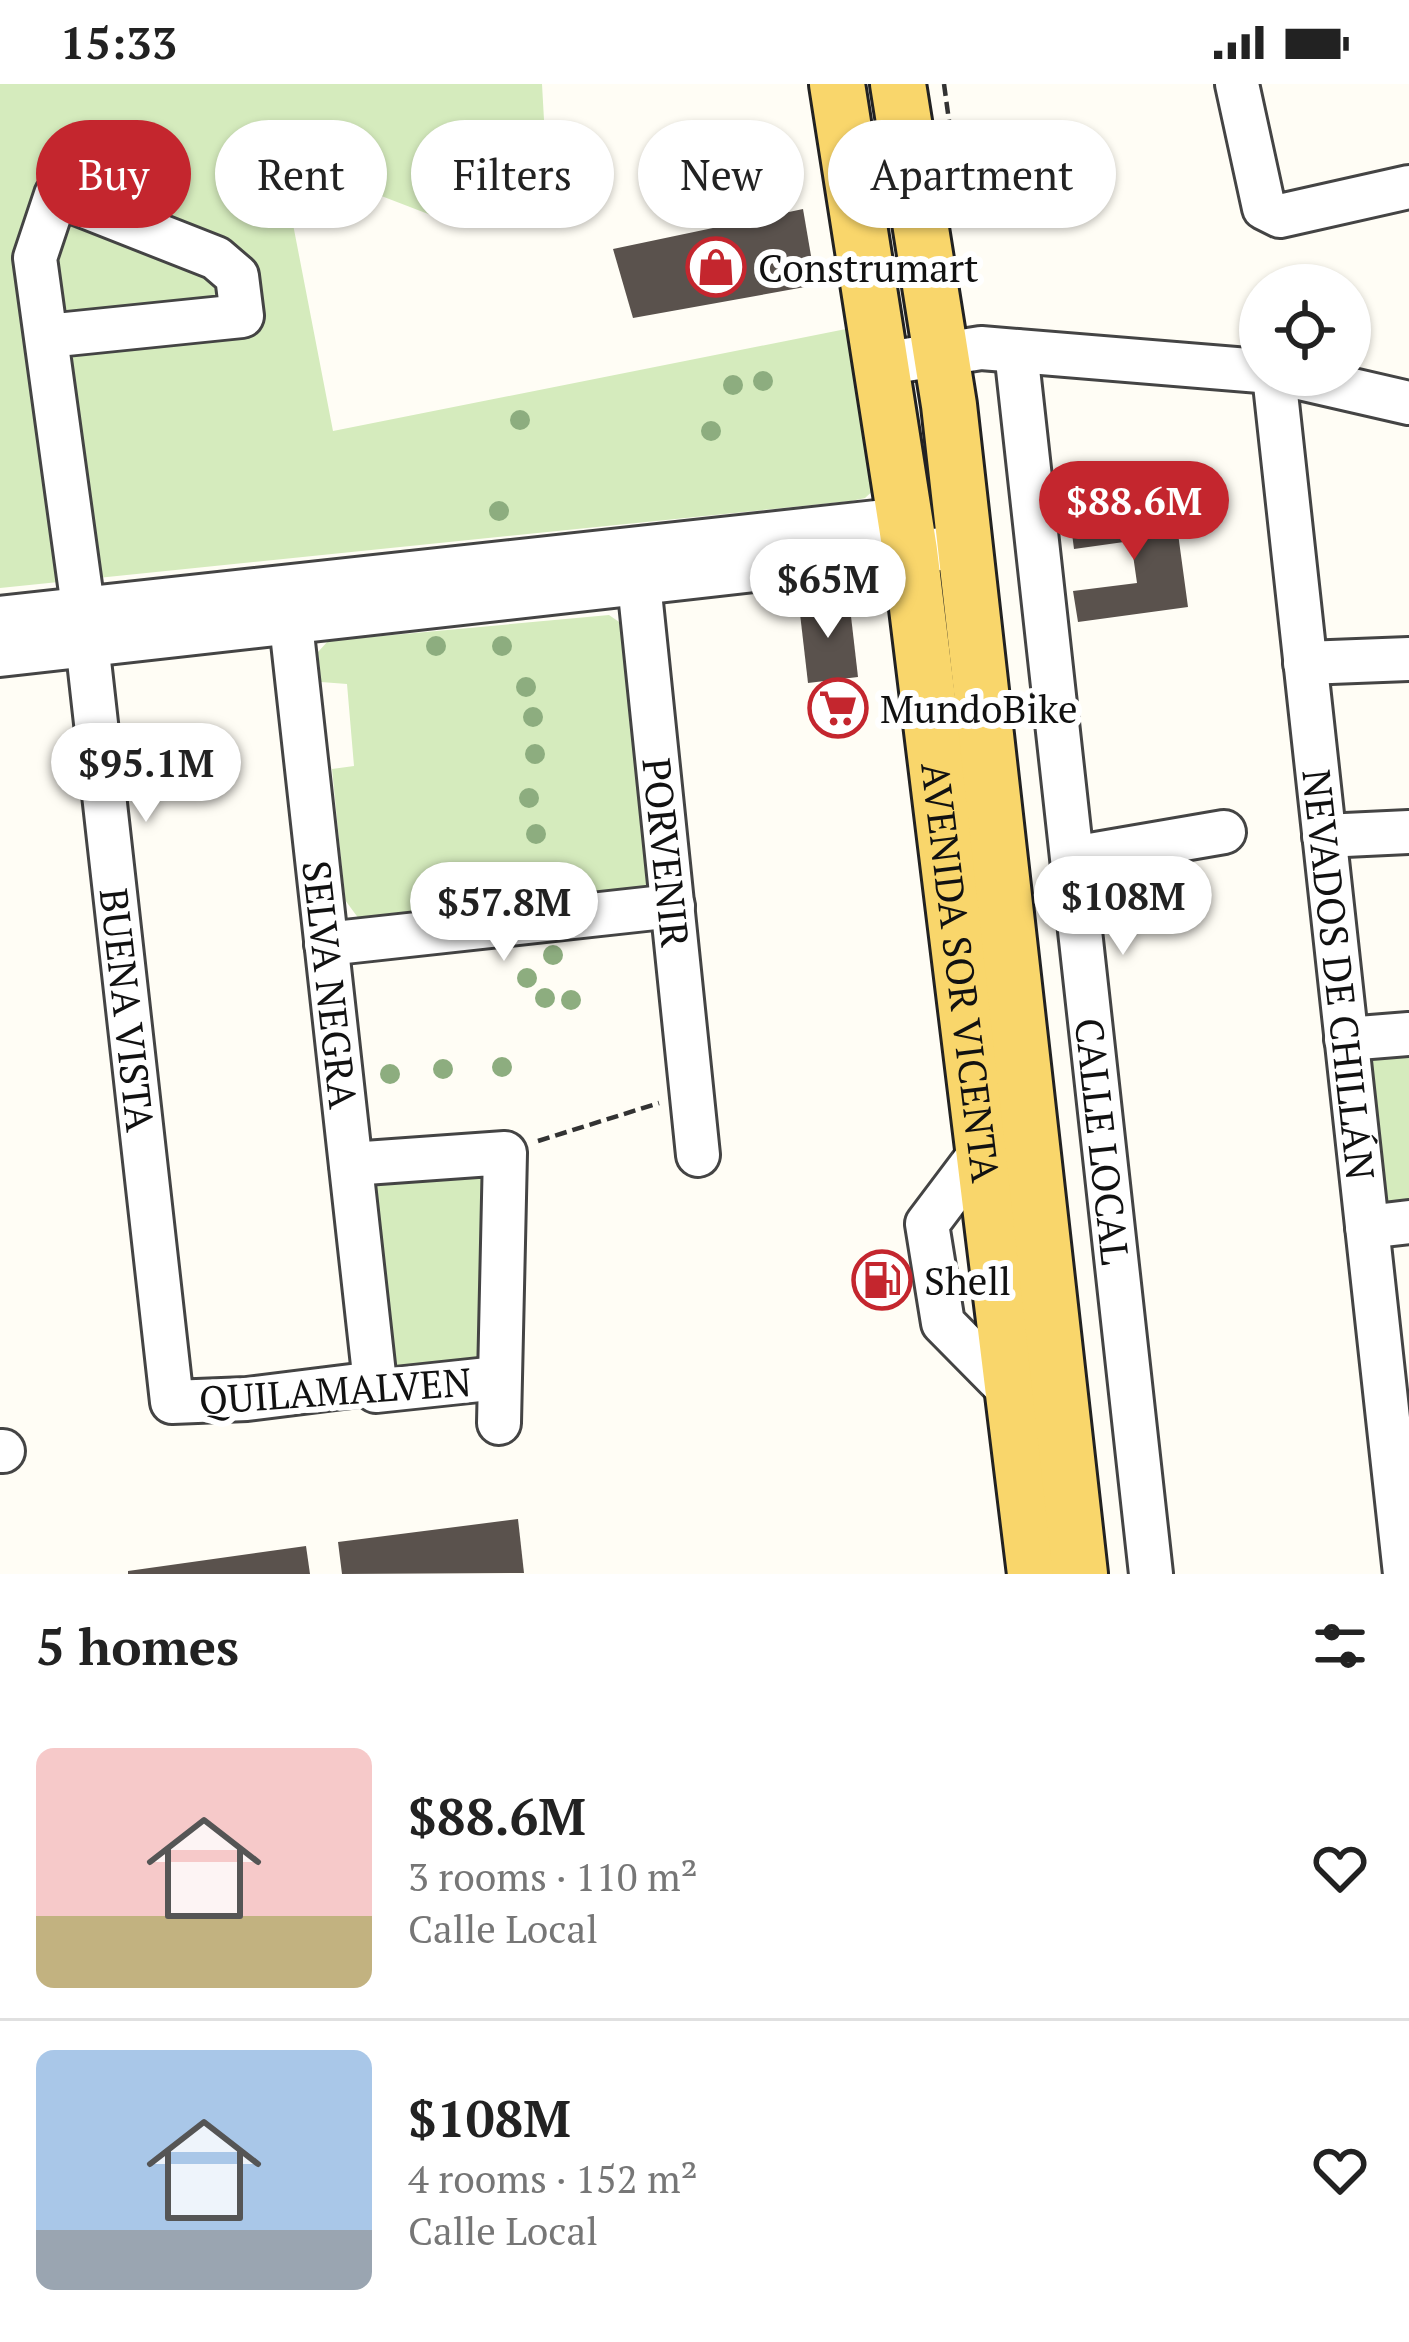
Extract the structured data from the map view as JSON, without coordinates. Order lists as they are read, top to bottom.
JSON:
{
  "streets": {
    "main road": ["AVENIDA SOR VICENTA"],
    "street": [
      "PORVENIR",
      "NEVADOS DE CHILLÁN",
      "SELVA NEGRA",
      "BUENA VISTA",
      "CALLE LOCAL",
      "QUILAMALVEN"
    ]
  },
  "crossings": [
    ["SELVA NEGRA", "QUILAMALVEN"],
    ["BUENA VISTA", "QUILAMALVEN"]
  ],
  "places": {
    "shop": ["Construmart"],
    "supermarket": ["MundoBike"],
    "fuel station": ["Shell"]
  },
  "page": {
    "status": "15:33",
    "chip": [
      "Buy",
      "Rent",
      "Filters",
      "New",
      "Apartment"
    ],
    "price": [
      "$88.6M",
      "$65M",
      "$95.1M",
      "$108M",
      "$57.8M"
    ],
    "heading": "5 homes",
    "list": [
      {
        "name": "$88.6M",
        "note": "3 rooms · 110 m² · Calle Local"
      },
      {
        "name": "$108M",
        "note": "4 rooms · 152 m² · Calle Local"
      }
    ]
  }
}
